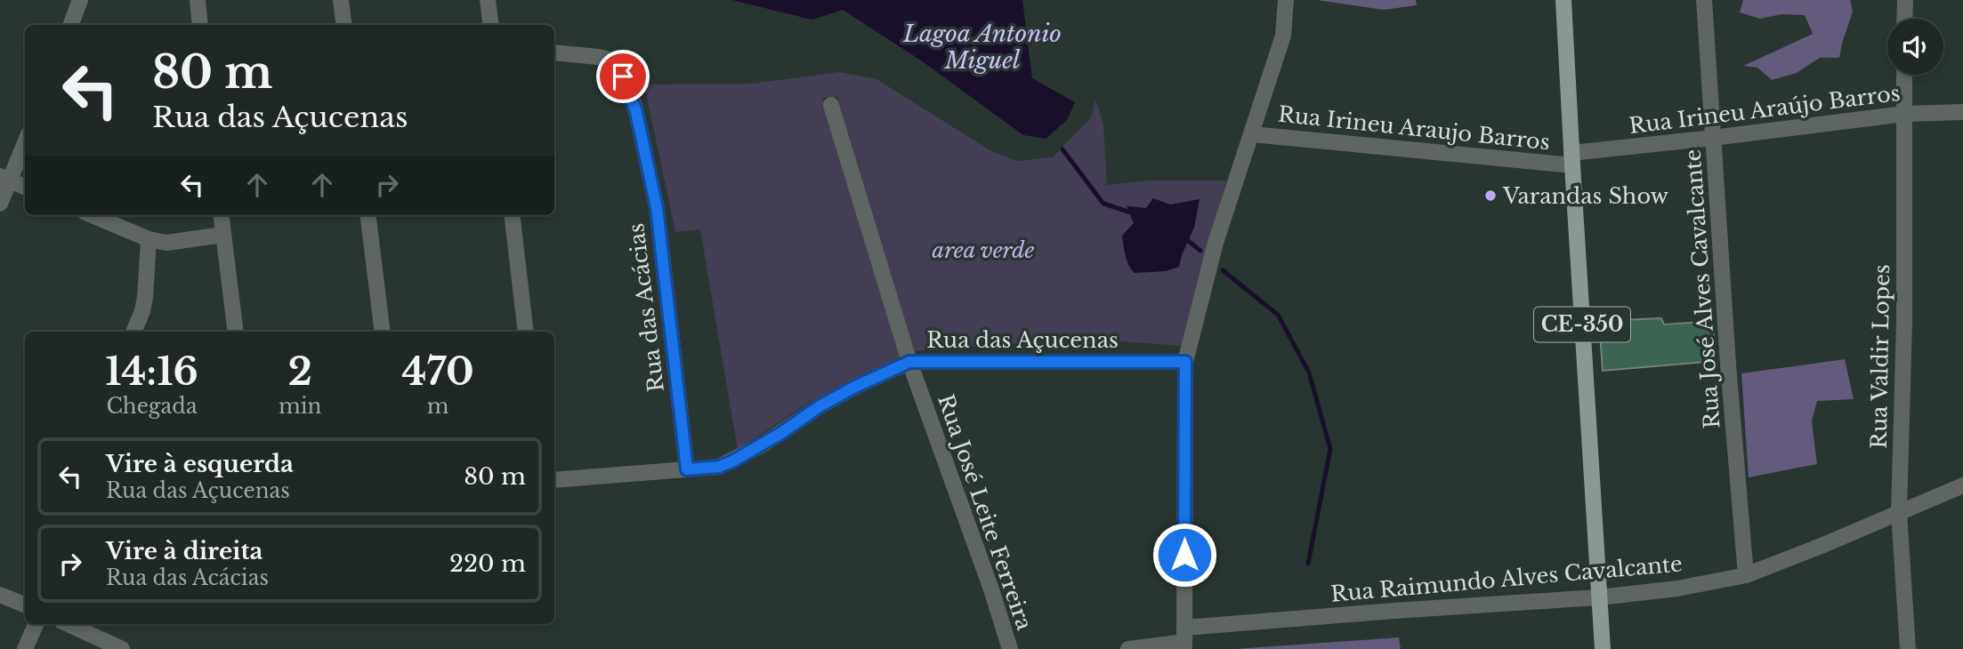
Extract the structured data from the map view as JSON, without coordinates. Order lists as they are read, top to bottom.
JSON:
{
  "streets": {
    "main road": ["CE-350"],
    "street": [
      "Rua Irineu Araújo Barros",
      "Rua Irineu Araujo Barros",
      "Rua José Alves Cavalcante",
      "Rua das Acácias",
      "Rua das Açucenas",
      "Rua Valdir Lopes",
      "Rua José Leite Ferreira",
      "Rua Raimundo Alves Cavalcante"
    ]
  },
  "crossings": [
    ["Rua Irineu Araújo Barros", "Rua Irineu Araujo Barros"],
    ["Rua Irineu Araújo Barros", "Rua José Alves Cavalcante"],
    ["Rua Irineu Araújo Barros", "CE-350"],
    ["Rua Irineu Araújo Barros", "Rua Valdir Lopes"],
    ["Rua Irineu Araujo Barros", "CE-350"],
    ["Rua José Alves Cavalcante", "Rua Raimundo Alves Cavalcante"],
    ["Rua das Acácias", "Rua das Açucenas"],
    ["CE-350", "Rua Raimundo Alves Cavalcante"],
    ["Rua das Açucenas", "Rua José Leite Ferreira"],
    ["Rua Valdir Lopes", "Rua Raimundo Alves Cavalcante"]
  ],
  "water": ["Lagoa Antonio Miguel"],
  "parks": ["area verde"],
  "places": ["Varandas Show"],
  "page": {
    "turn": ["80 m", "Rua das Açucenas"],
    "eta": [
      "14:16",
      "Chegada",
      "2",
      "min",
      "470",
      "m"
    ],
    "list": [
      {
        "name": "Vire à esquerda",
        "note": "Rua das Açucenas",
        "value": "80 m"
      },
      {
        "name": "Vire à direita",
        "note": "Rua das Acácias",
        "value": "220 m"
      }
    ]
  }
}
